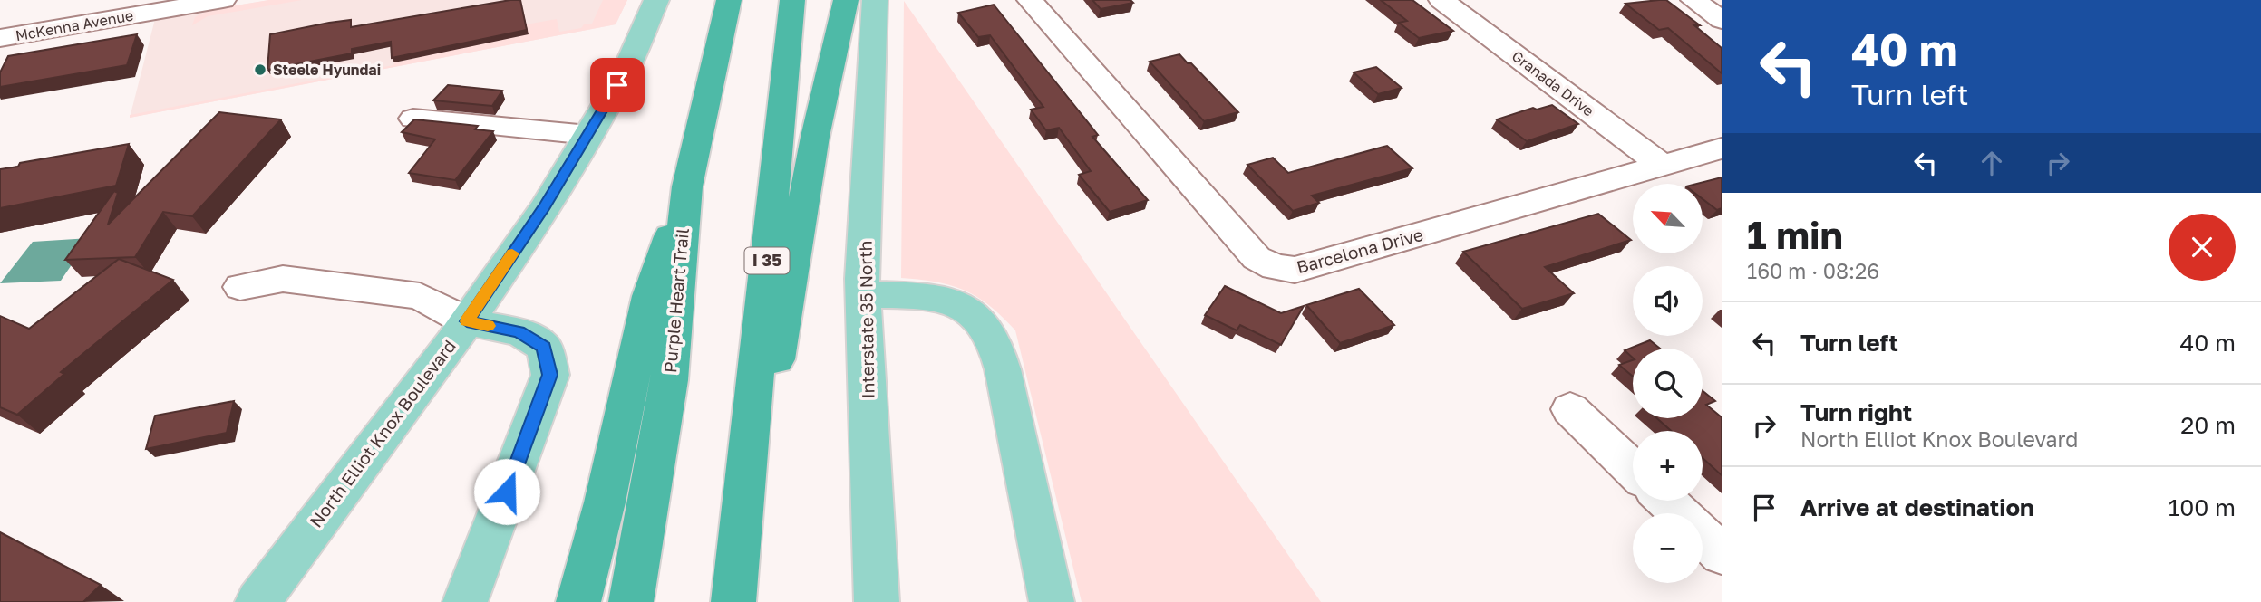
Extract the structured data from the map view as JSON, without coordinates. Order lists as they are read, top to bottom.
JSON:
{
  "streets": {
    "highway": ["I 35", "Purple Heart Trail"],
    "main road": ["Interstate 35 North", "North Elliot Knox Boulevard"],
    "street": ["McKenna Avenue", "Granada Drive", "Barcelona Drive"]
  },
  "crossings": [
    ["Granada Drive", "Barcelona Drive"]
  ],
  "places": ["Steele Hyundai"],
  "north": "top left",
  "page": {
    "turn": ["40 m", "Turn left"],
    "map_buttons": ["+", "−"],
    "heading": ["1 min", "160 m · 08:26"],
    "list": [
      {
        "name": "Turn left",
        "value": "40 m"
      },
      {
        "name": "Turn right",
        "note": "North Elliot Knox Boulevard",
        "value": "20 m"
      },
      {
        "name": "Arrive at destination",
        "value": "100 m"
      }
    ]
  }
}
